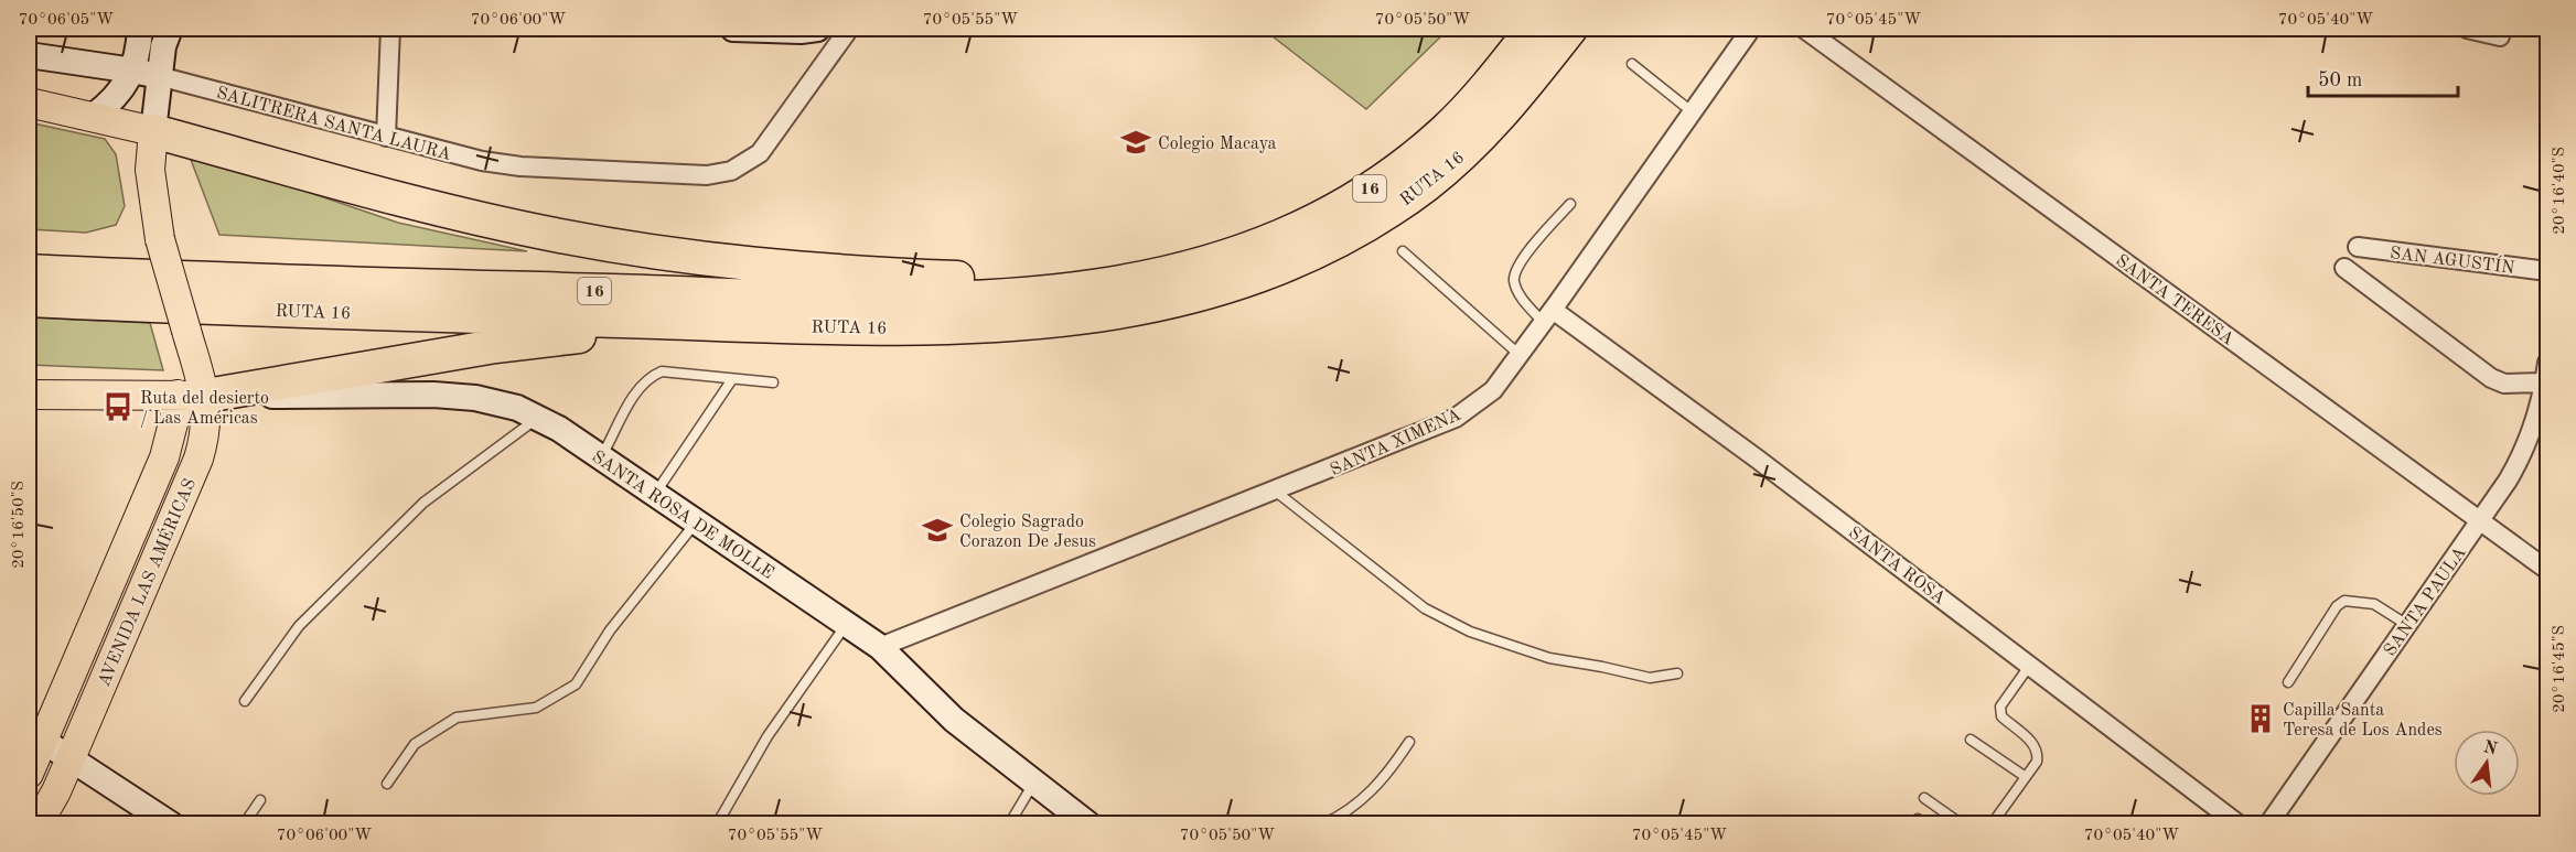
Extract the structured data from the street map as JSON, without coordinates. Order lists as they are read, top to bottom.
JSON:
{
  "streets": {
    "highway": ["RUTA 16", "16"],
    "main road": ["AVENIDA LAS AMÉRICAS"],
    "street": [
      "SALITRERA SANTA LAURA",
      "SAN AGUSTÍN",
      "SANTA TERESA",
      "SANTA XIMENA",
      "SANTA ROSA DE MOLLE",
      "SANTA ROSA",
      "SANTA PAULA"
    ]
  },
  "crossings": [
    ["SANTA TERESA", "SANTA PAULA"],
    ["SANTA XIMENA", "SANTA ROSA DE MOLLE"],
    ["SANTA XIMENA", "SANTA ROSA"],
    ["SANTA ROSA DE MOLLE", "AVENIDA LAS AMÉRICAS"]
  ],
  "places": {
    "school or university": ["Colegio Macaya", "Colegio Sagrado Corazon De Jesus"],
    "bus stop": ["Ruta del desierto / Las Américas"],
    "building": ["Capilla Santa Teresa de Los Andes"]
  },
  "scale_bar": "50 m",
  "north": "top",
  "coordinates": [
    "70°06'05\"W",
    "70°06'00\"W",
    "70°05'55\"W",
    "70°05'50\"W",
    "70°05'45\"W",
    "70°05'40\"W",
    "20°16'40\"S",
    "20°16'50\"S",
    "20°16'45\"S"
  ]
}
